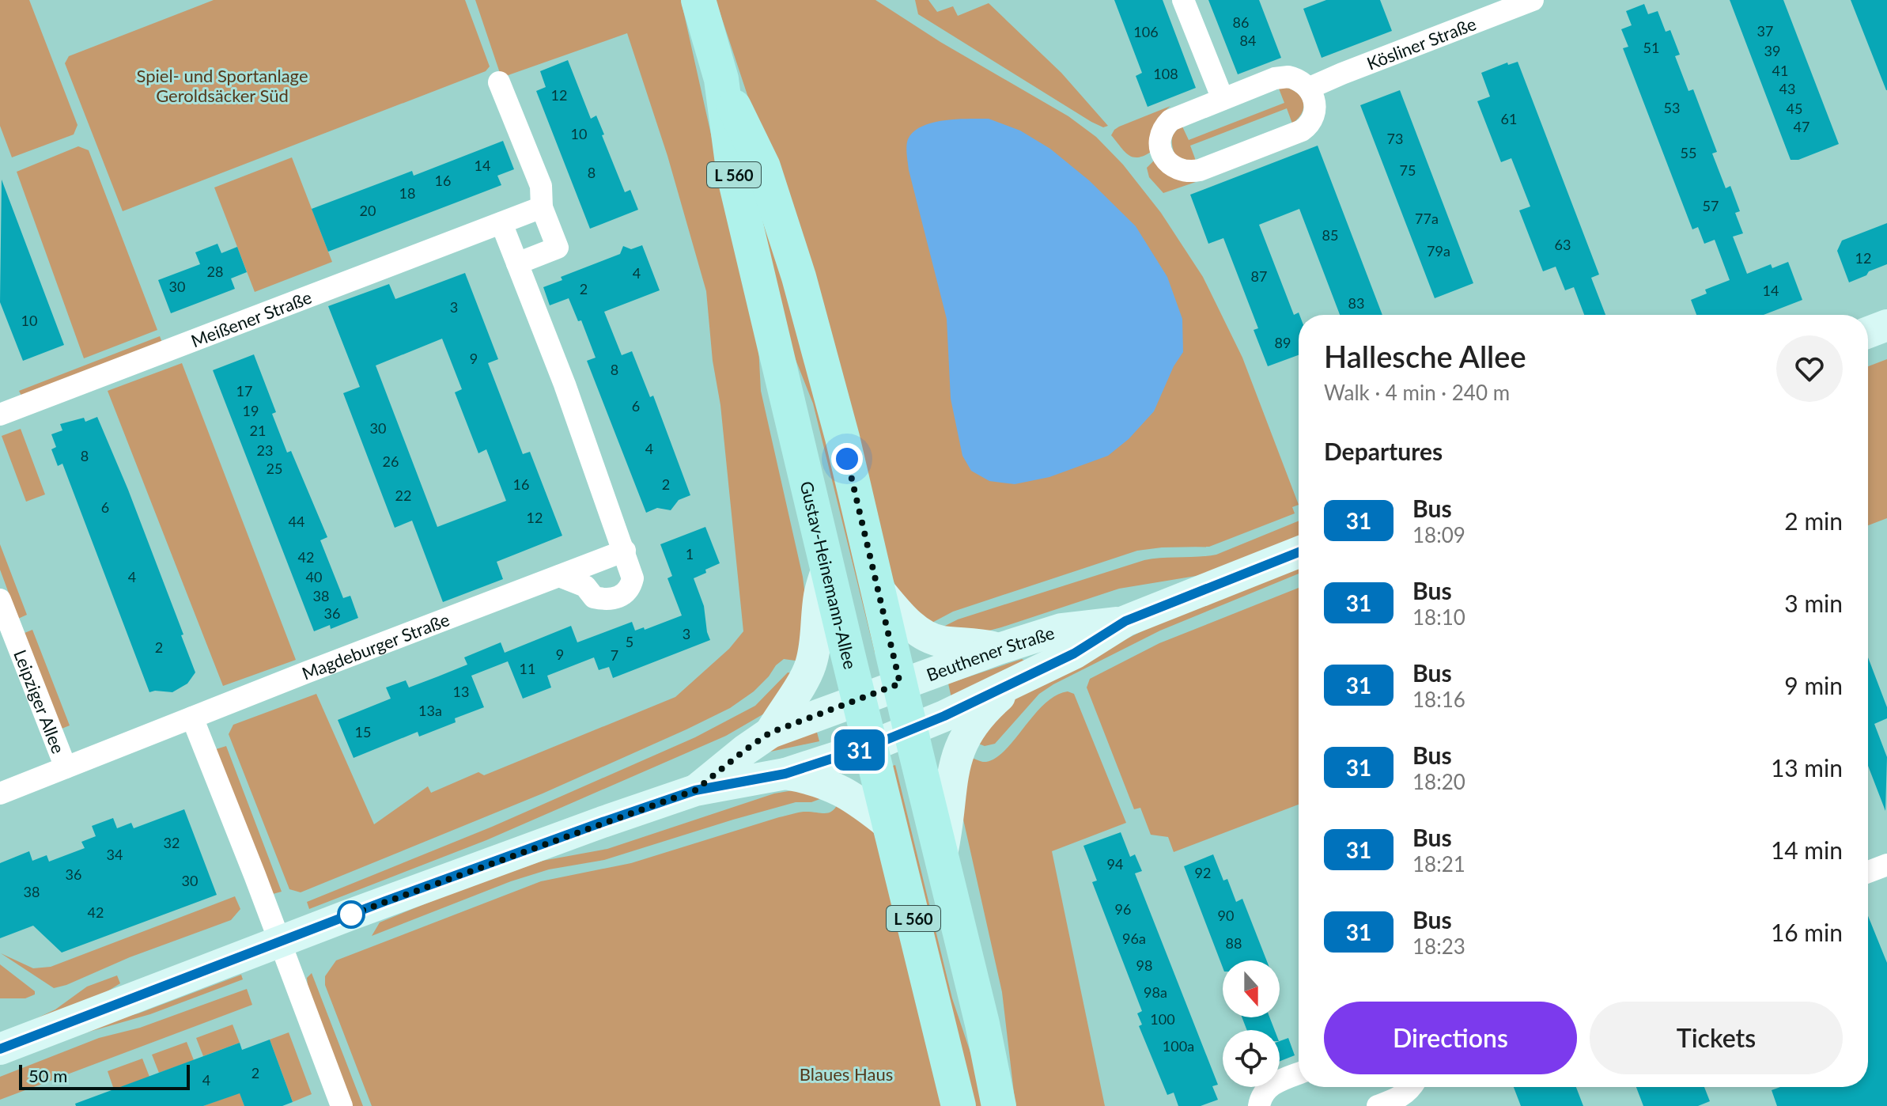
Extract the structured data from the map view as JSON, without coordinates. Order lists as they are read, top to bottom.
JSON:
{
  "streets": {
    "main road": ["L 560", "Gustav-Heinemann-Allee", "Beuthener Straße"],
    "street": [
      "Kösliner Straße",
      "Meißener Straße",
      "Magdeburger Straße",
      "Leipziger Allee"
    ]
  },
  "crossings": [
    ["Gustav-Heinemann-Allee", "Beuthener Straße"],
    ["Magdeburger Straße", "Leipziger Allee"]
  ],
  "parks": ["Spiel- und Sportanlage Geroldsäcker Süd", "Blaues Haus"],
  "lines": ["bus line 31"],
  "house_numbers": [
    "86",
    "37",
    "106",
    "84",
    "51",
    "39",
    "41",
    "108",
    "43",
    "12",
    "53",
    "45",
    "61",
    "47",
    "10",
    "73",
    "55",
    "14",
    "75",
    "8",
    "16",
    "18",
    "57",
    "20",
    "77a",
    "85",
    "63",
    "79a",
    "12",
    "28",
    "4",
    "87",
    "30",
    "2",
    "14",
    "83",
    "3",
    "10",
    "89",
    "9",
    "8",
    "17",
    "6",
    "19",
    "30",
    "21",
    "4",
    "23",
    "8",
    "26",
    "25",
    "16",
    "2",
    "22",
    "6",
    "12",
    "44",
    "1",
    "42",
    "4",
    "40",
    "38",
    "36",
    "3",
    "5",
    "2",
    "9",
    "7",
    "11",
    "13",
    "13a",
    "15",
    "32",
    "34",
    "94",
    "92",
    "36",
    "30",
    "38",
    "96",
    "42",
    "90",
    "96a",
    "88",
    "98",
    "98a",
    "100",
    "100a",
    "2",
    "4"
  ],
  "scale_bar": "50 m",
  "north": "bottom",
  "page": {
    "on_map": "31",
    "heading": [
      ["Hallesche Allee", "Walk · 4 min · 240 m"],
      "Departures"
    ],
    "list": [
      {
        "mark": "31",
        "name": "Bus",
        "note": "18:09",
        "value": "2 min"
      },
      {
        "mark": "31",
        "name": "Bus",
        "note": "18:10",
        "value": "3 min"
      },
      {
        "mark": "31",
        "name": "Bus",
        "note": "18:16",
        "value": "9 min"
      },
      {
        "mark": "31",
        "name": "Bus",
        "note": "18:20",
        "value": "13 min"
      },
      {
        "mark": "31",
        "name": "Bus",
        "note": "18:21",
        "value": "14 min"
      },
      {
        "mark": "31",
        "name": "Bus",
        "note": "18:23",
        "value": "16 min"
      }
    ],
    "buttons": ["Directions", "Tickets"],
    "scale": "50 m"
  }
}
